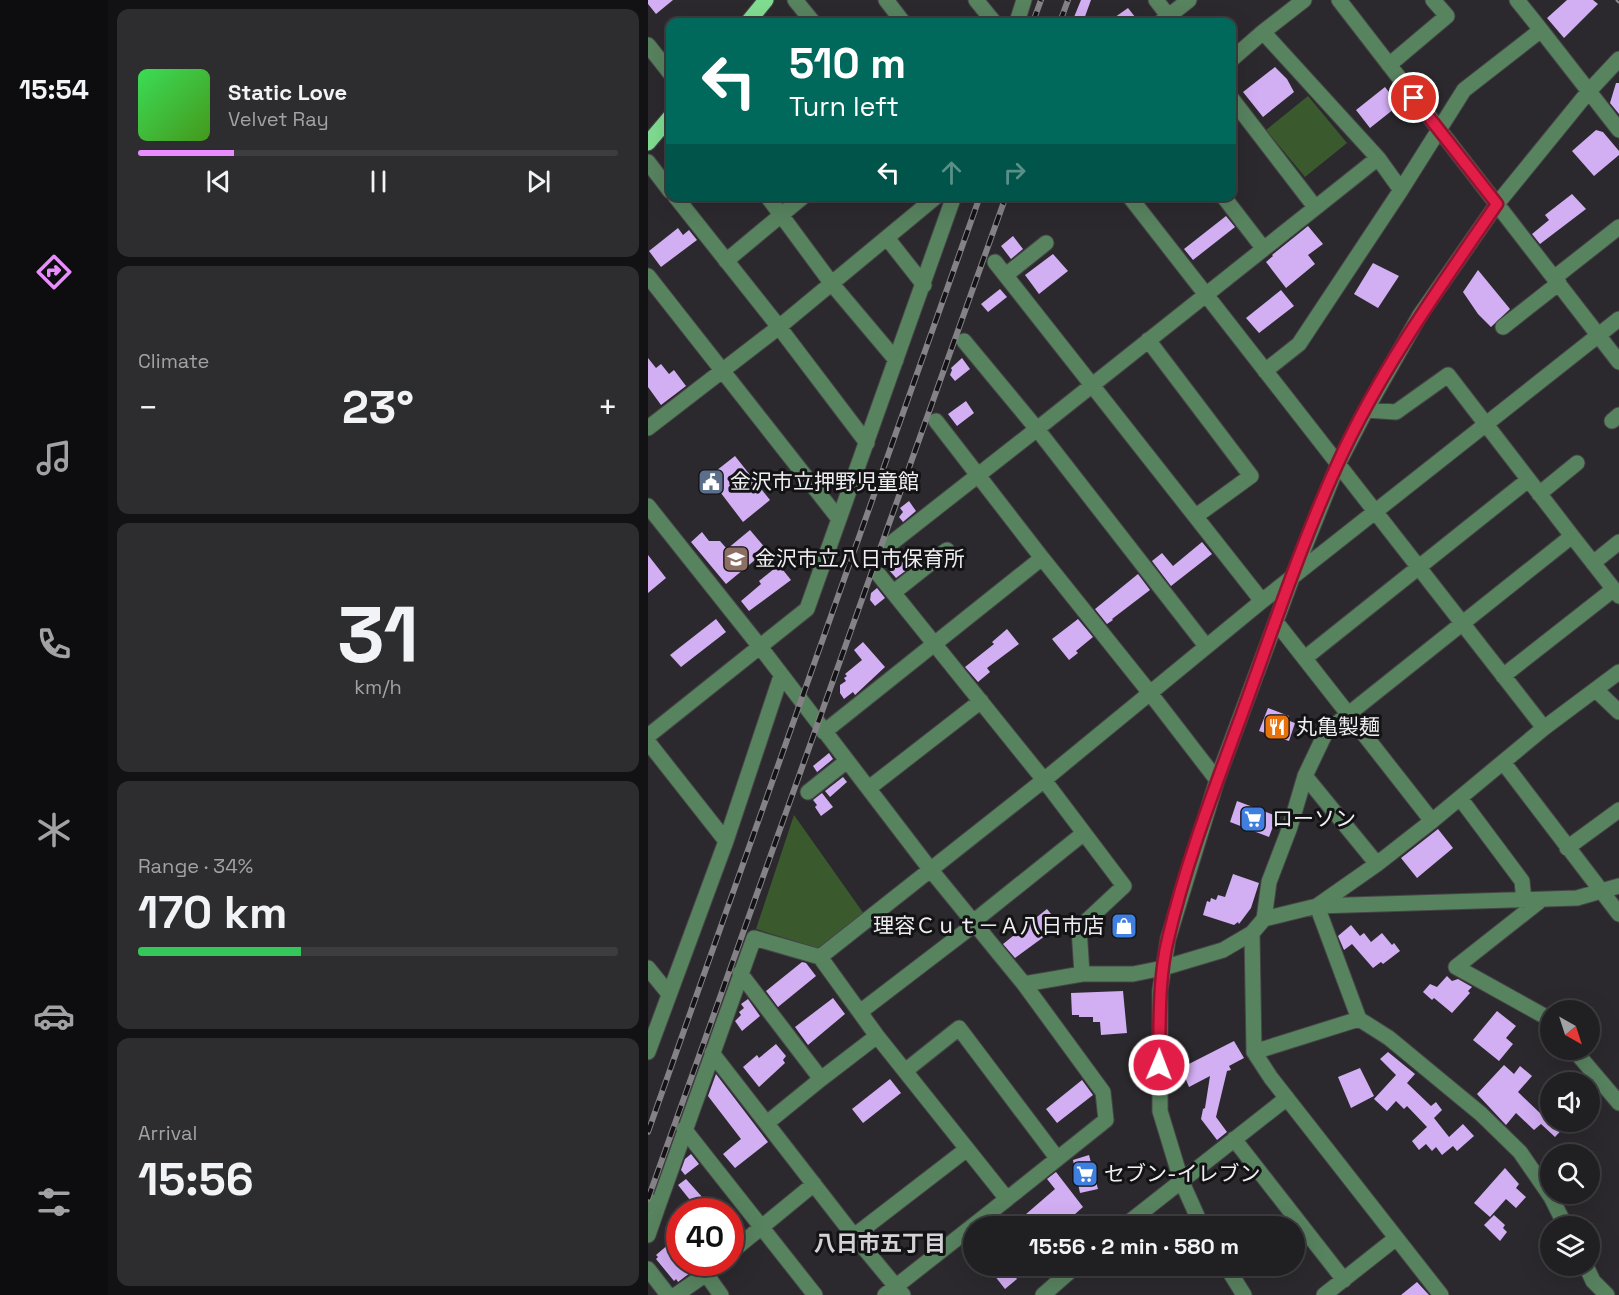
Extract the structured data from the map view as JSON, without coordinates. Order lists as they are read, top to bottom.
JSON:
{
  "districts": ["八日市五丁目"],
  "places": {
    "public building": ["金沢市立押野児童館"],
    "school or university": ["金沢市立八日市保育所"],
    "restaurant": ["丸亀製麺"],
    "supermarket": ["ローソン", "セブン-イレブン"],
    "shop": ["理容Ｃｕｔ－Ａ八日市店"]
  },
  "north": "bottom right",
  "page": {
    "tabs": "15:54",
    "turn": ["510 m", "Turn left"],
    "song": ["Static Love", "Velvet Ray"],
    "tile": [
      "Climate",
      ["31", "km/h"],
      ["Range · 34%", "170 km"],
      ["Arrival", "15:56"]
    ],
    "heat": ["−", "23°", "+"],
    "limit": "40",
    "trip": "15:56 · 2 min · 580 m"
  }
}
